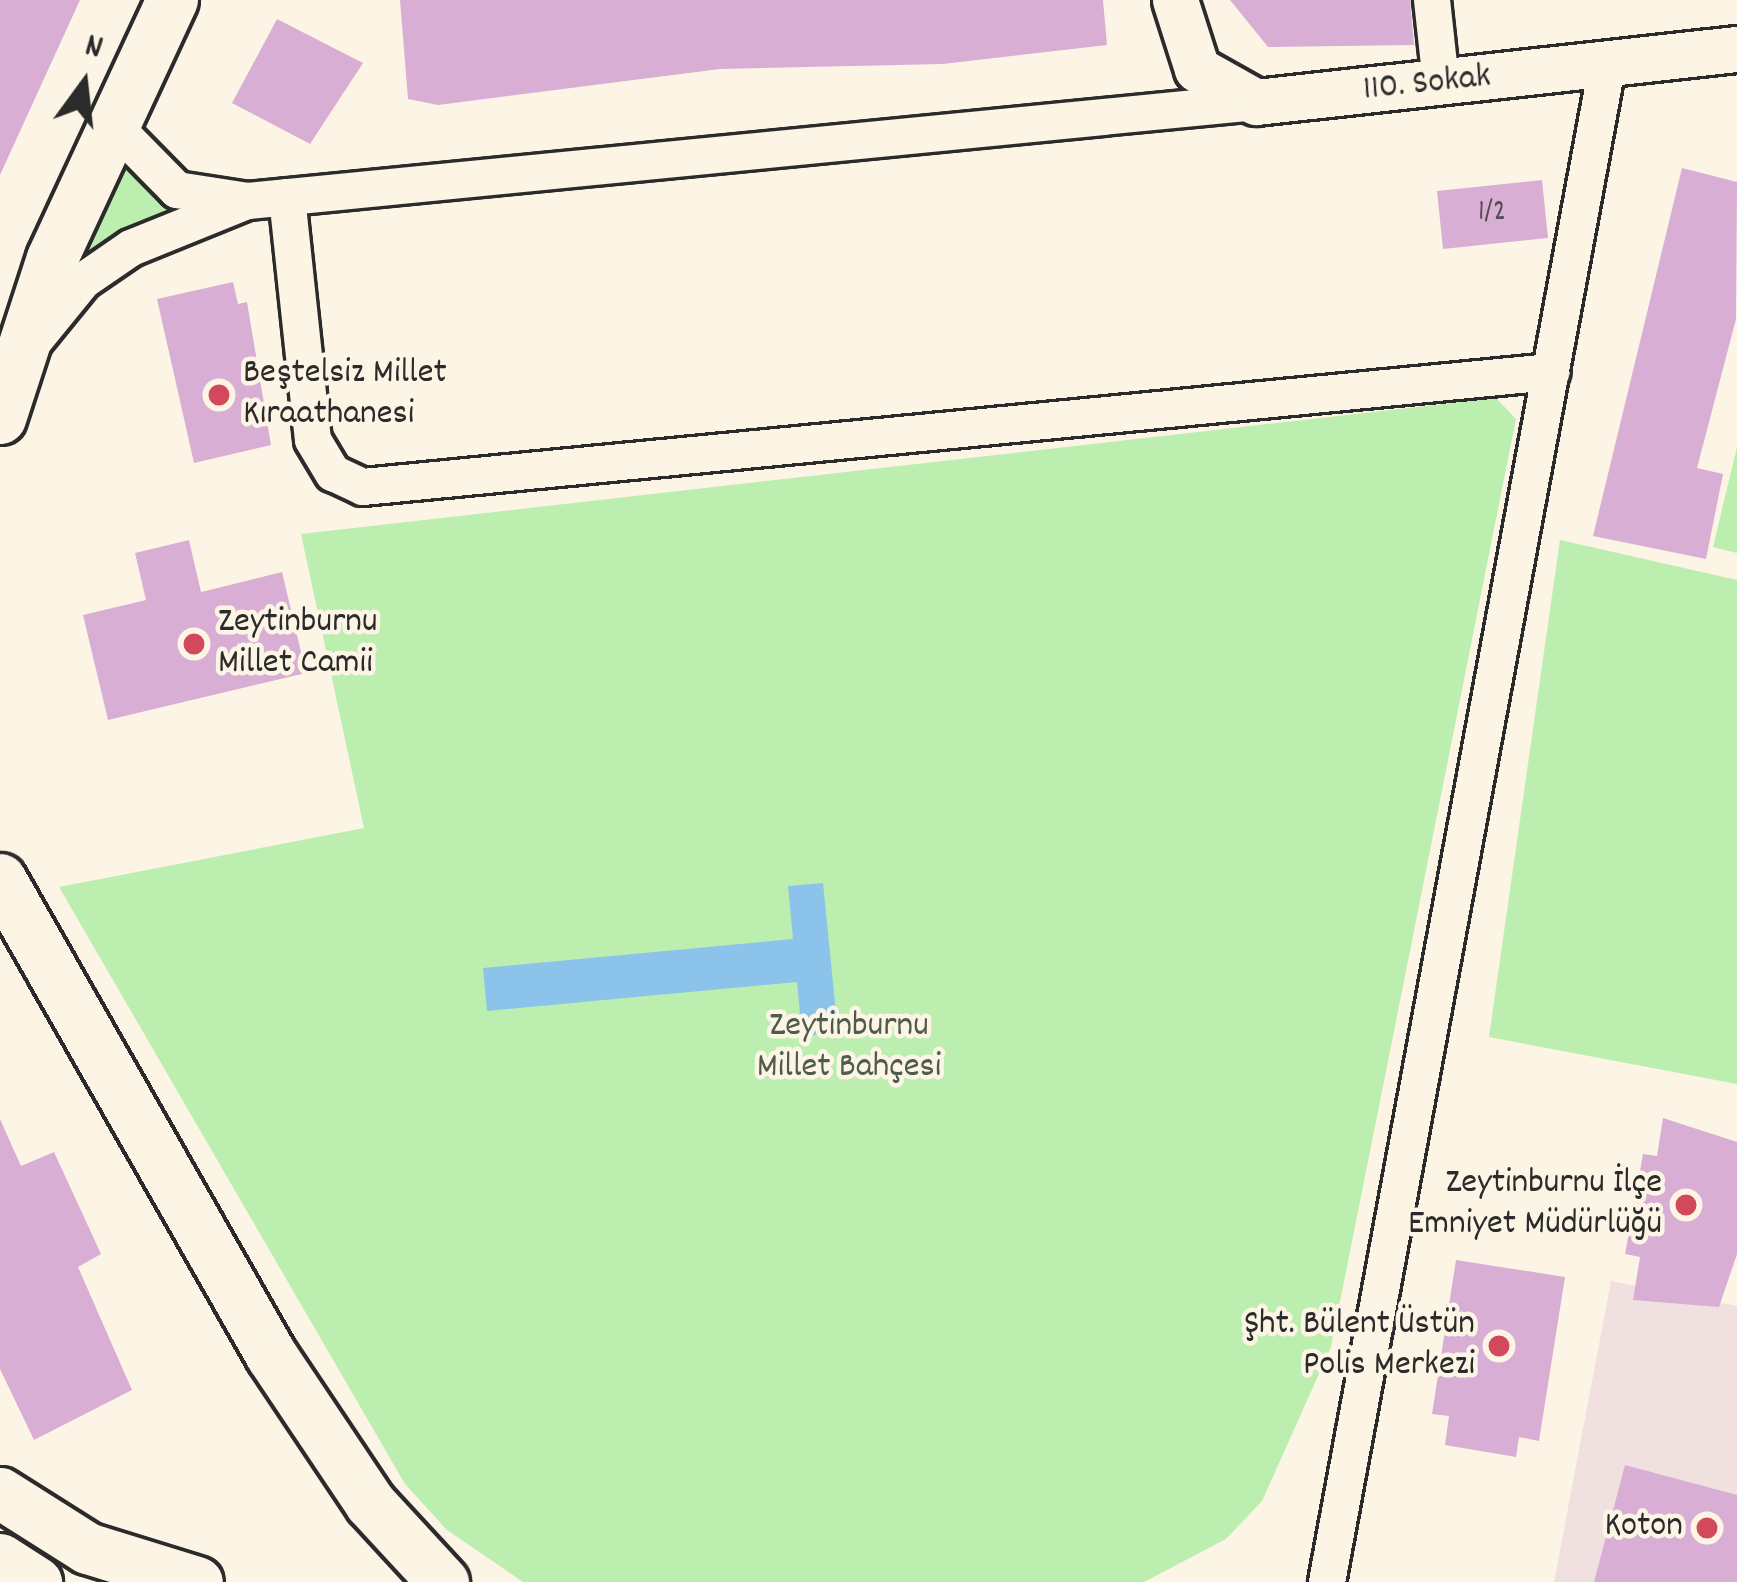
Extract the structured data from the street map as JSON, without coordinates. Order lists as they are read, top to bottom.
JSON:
{
  "streets": {
    "street": ["110. Sokak"]
  },
  "parks": ["Zeytinburnu Millet Bahçesi"],
  "places": [
    "Beştelsiz Millet Kıraathanesi",
    "Zeytinburnu Millet Camii",
    "Zeytinburnu İlçe Emniyet Müdürlüğü",
    "Şht. Bülent Üstün Polis Merkezi",
    "Koton"
  ],
  "house_numbers": ["1/2"],
  "north": "top"
}
